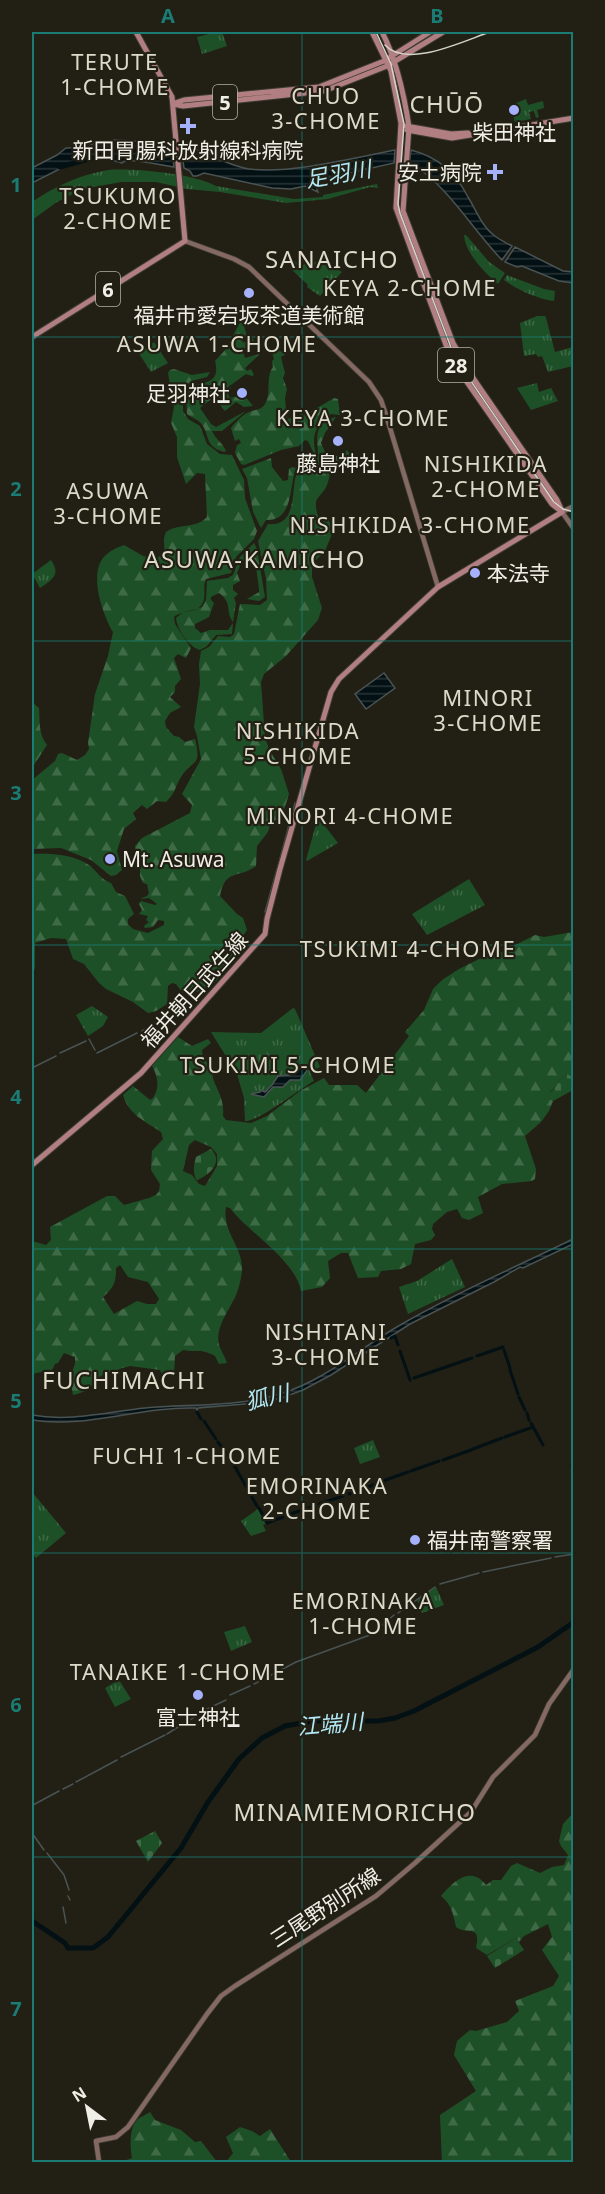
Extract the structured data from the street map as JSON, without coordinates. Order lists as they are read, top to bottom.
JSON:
{
  "streets": {
    "main road": [
      "5",
      "6",
      "28",
      "福井朝日武生線",
      "三尾野別所線"
    ]
  },
  "crossings": [
    ["28", "福井朝日武生線"]
  ],
  "districts": [
    "TERUTE 1-CHOME",
    "CHUO 3-CHOME",
    "CHŪŌ",
    "TSUKUMO 2-CHOME",
    "SANAICHO",
    "KEYA 2-CHOME",
    "ASUWA 1-CHOME",
    "KEYA 3-CHOME",
    "NISHIKIDA 2-CHOME",
    "ASUWA 3-CHOME",
    "NISHIKIDA 3-CHOME",
    "ASUWA-KAMICHO",
    "MINORI 3-CHOME",
    "NISHIKIDA 5-CHOME",
    "MINORI 4-CHOME",
    "TSUKIMI 4-CHOME",
    "TSUKIMI 5-CHOME",
    "NISHITANI 3-CHOME",
    "FUCHIMACHI",
    "FUCHI 1-CHOME",
    "EMORINAKA 2-CHOME",
    "EMORINAKA 1-CHOME",
    "TANAIKE 1-CHOME",
    "MINAMIEMORICHO"
  ],
  "water": ["足羽川", "狐川", "江端川"],
  "places": {
    "other": [
      "柴田神社",
      "福井市愛宕坂茶道美術館",
      "足羽神社",
      "藤島神社",
      "本法寺",
      "Mt. Asuwa",
      "福井南警察署",
      "富士神社"
    ],
    "health": ["新田胃腸科放射線科病院", "安土病院"]
  },
  "north": "top left",
  "grid": {
    "columns": ["A", "B"],
    "rows": [
      "1",
      "2",
      "3",
      "4",
      "5",
      "6",
      "7"
    ]
  }
}
